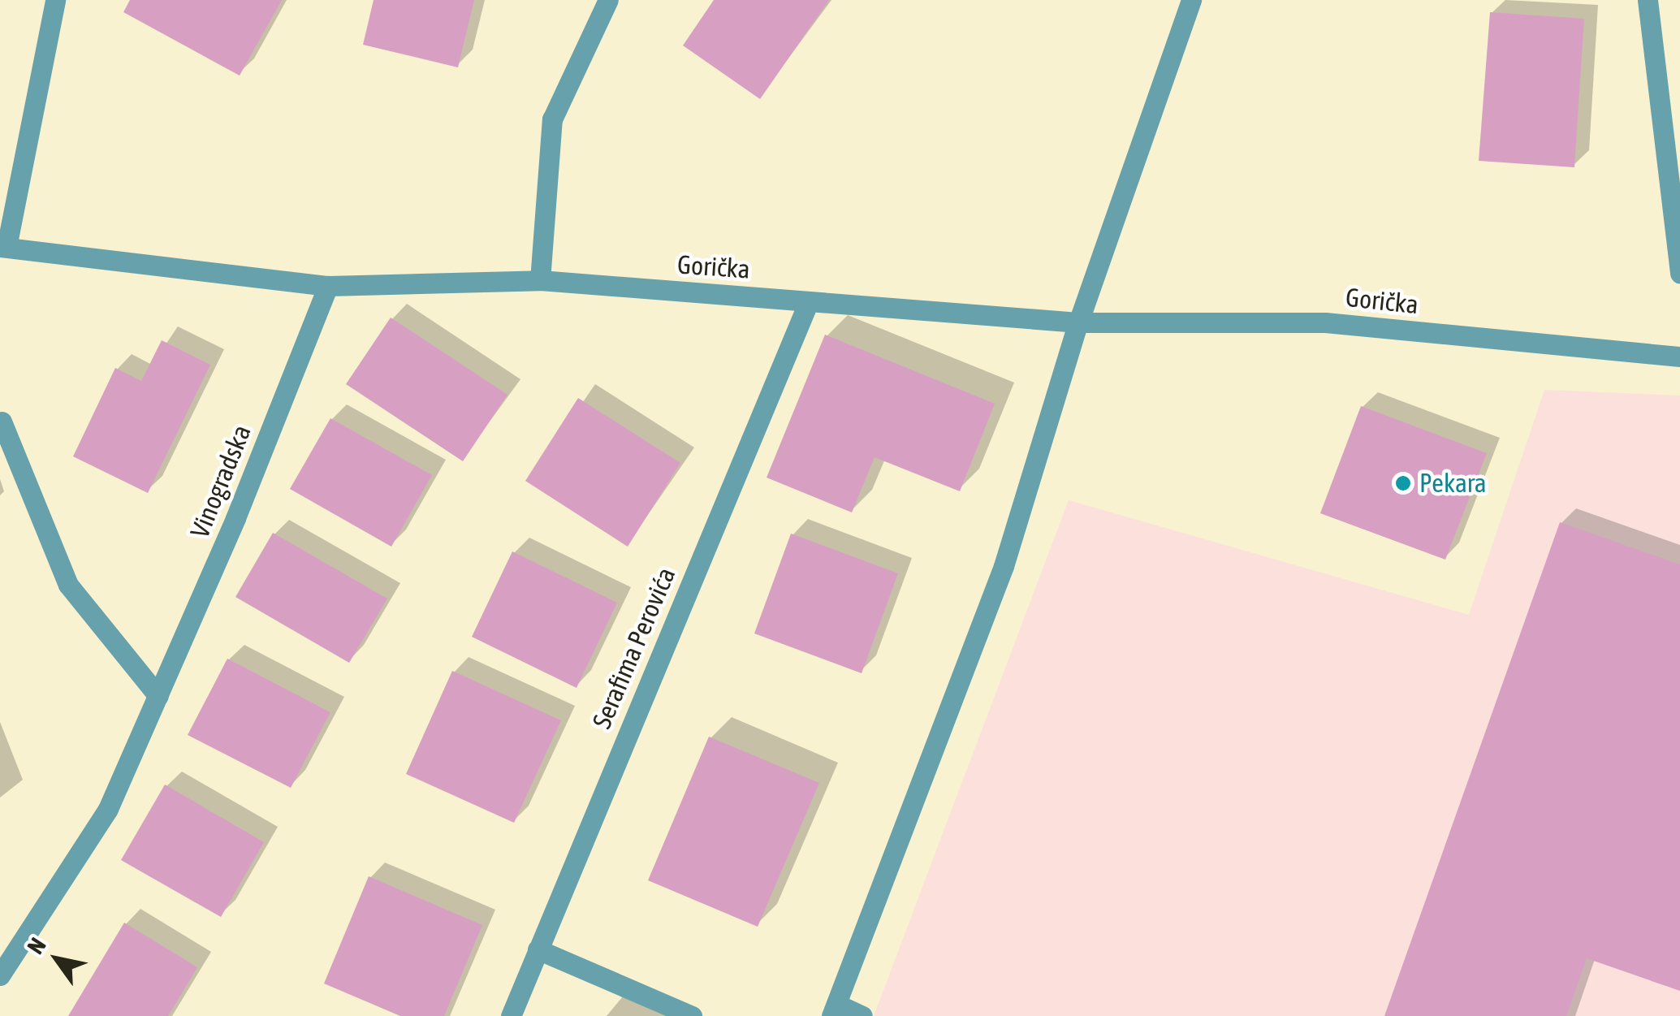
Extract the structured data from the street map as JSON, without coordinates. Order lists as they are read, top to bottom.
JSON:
{
  "streets": {
    "street": ["Gorička", "Vinogradska", "Serafima Perovića"]
  },
  "crossings": [
    ["Gorička", "Vinogradska"],
    ["Gorička", "Serafima Perovića"]
  ],
  "places": ["Pekara"],
  "north": "top left"
}
